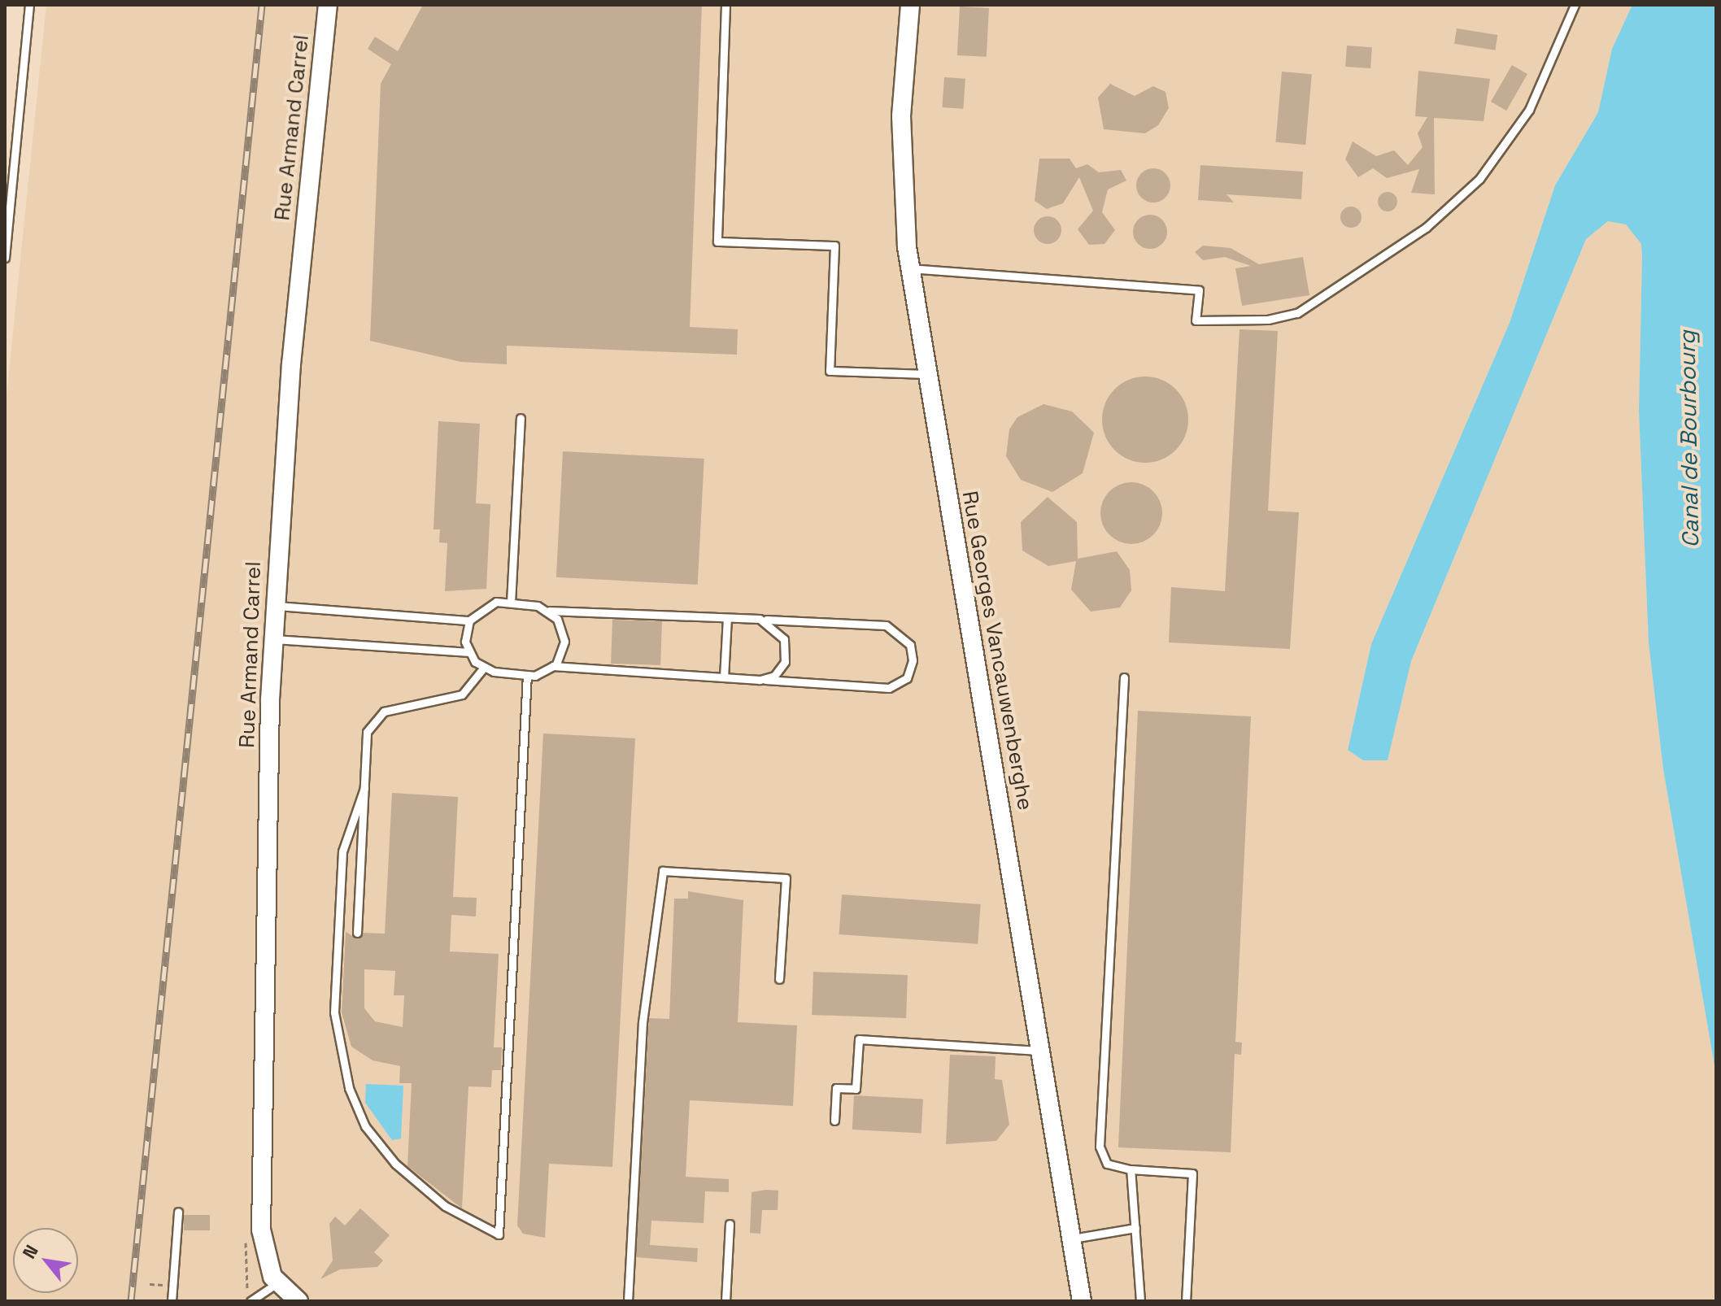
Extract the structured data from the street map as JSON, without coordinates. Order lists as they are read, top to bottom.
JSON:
{
  "streets": {
    "street": ["Rue Armand Carrel", "Rue Georges Vancauwenberghe"]
  },
  "water": ["Canal de Bourbourg"],
  "north": "top left"
}
